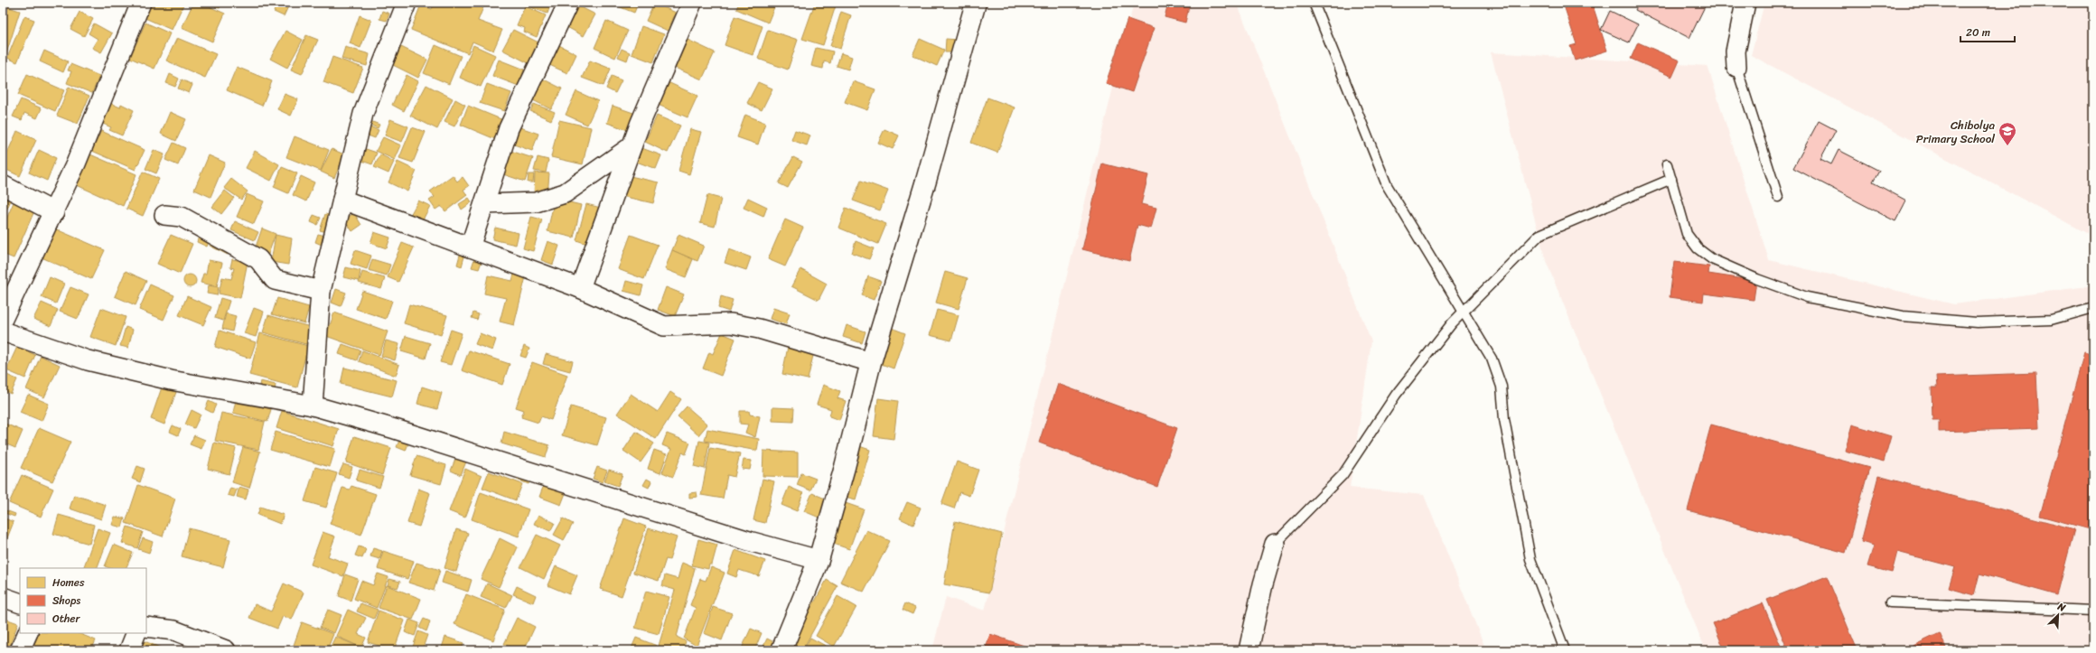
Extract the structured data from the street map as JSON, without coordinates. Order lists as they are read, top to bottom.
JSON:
{
  "places": {
    "school or university": ["Chibolya Primary School"]
  },
  "legend": ["Homes", "Shops", "Other"],
  "scale_bar": "20 m",
  "north": "top right"
}
